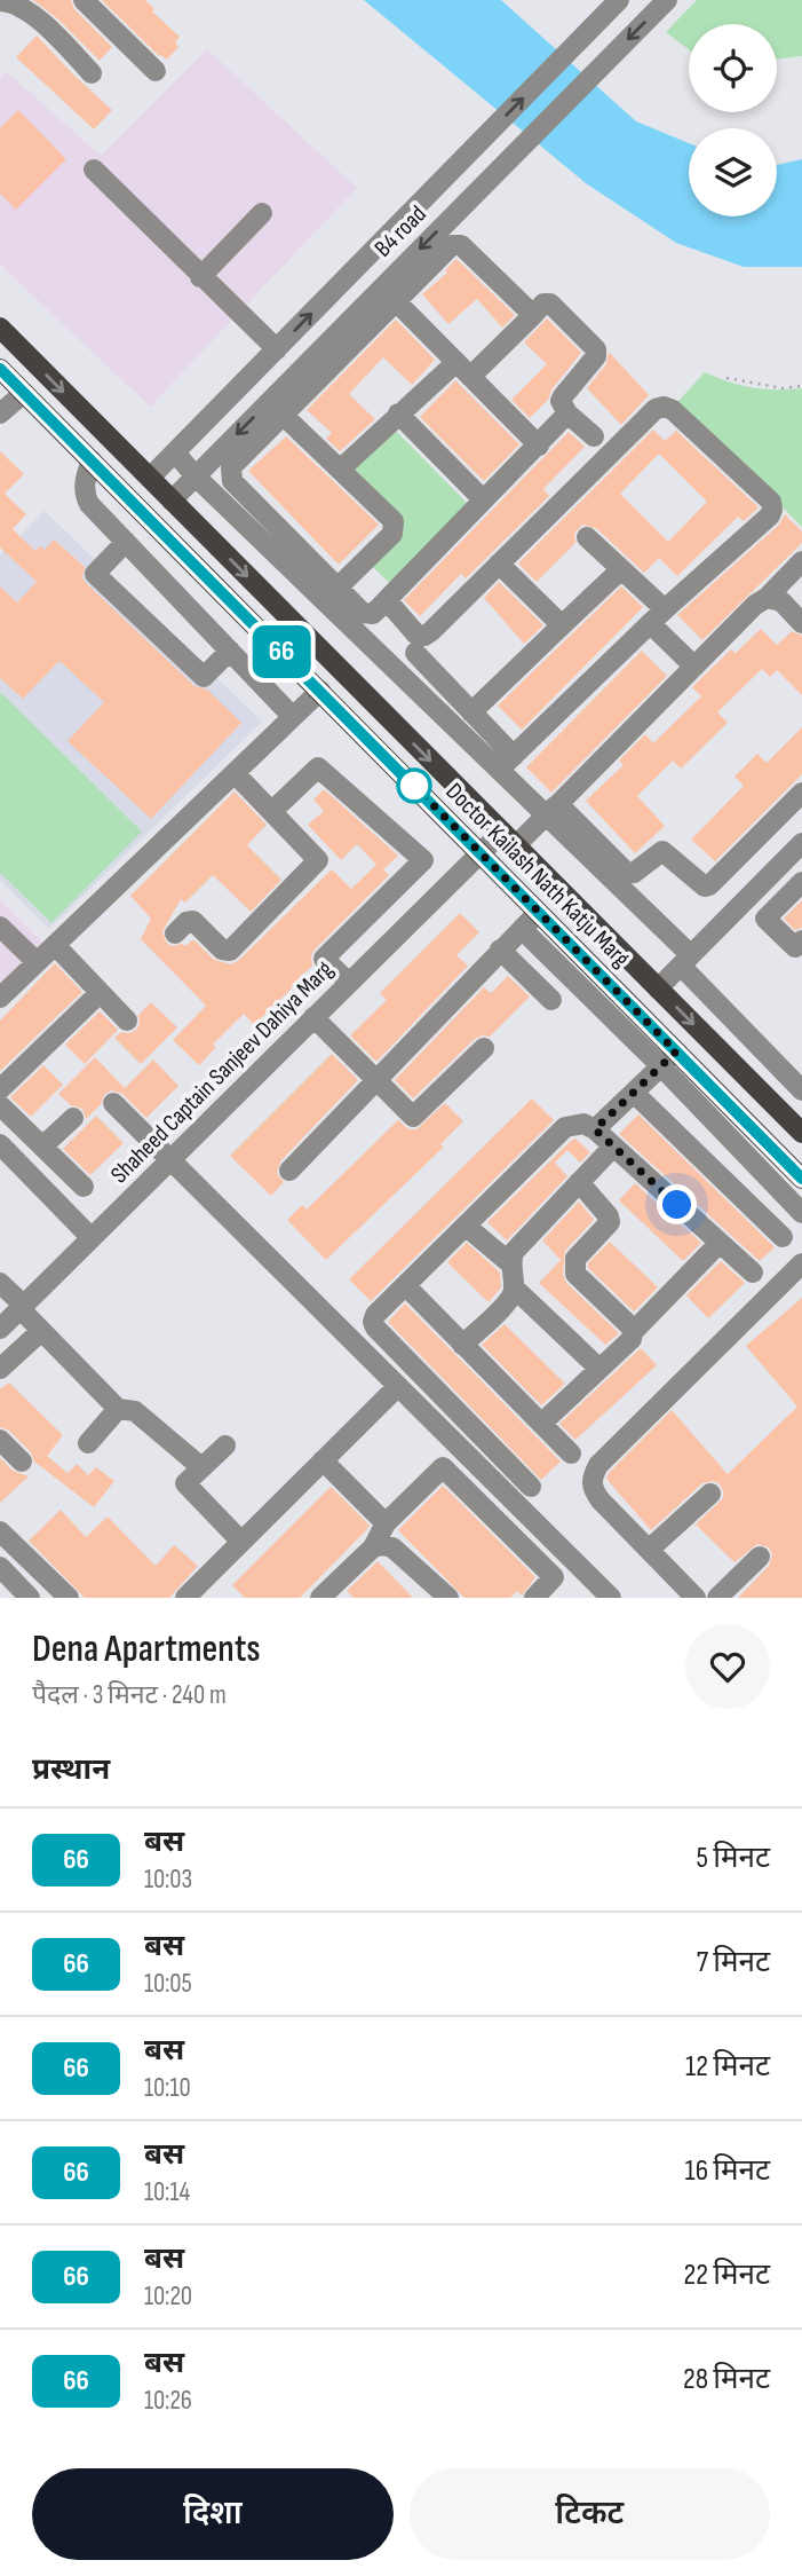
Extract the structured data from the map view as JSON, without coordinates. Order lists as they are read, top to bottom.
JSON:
{
  "streets": {
    "main road": ["Doctor Kailash Nath Katju Marg"],
    "street": ["B4 road", "Shaheed Captain Sanjeev Dahiya Marg"]
  },
  "crossings": [
    ["B4 road", "Doctor Kailash Nath Katju Marg"],
    ["Doctor Kailash Nath Katju Marg", "Shaheed Captain Sanjeev Dahiya Marg"]
  ],
  "lines": ["bus line 66"],
  "page": {
    "on_map": "66",
    "heading": [
      ["Dena Apartments", "पैदल · 3 मिनट · 240 m"],
      "प्रस्थान"
    ],
    "list": [
      {
        "mark": "66",
        "name": "बस",
        "note": "10:03",
        "value": "5 मिनट"
      },
      {
        "mark": "66",
        "name": "बस",
        "note": "10:05",
        "value": "7 मिनट"
      },
      {
        "mark": "66",
        "name": "बस",
        "note": "10:10",
        "value": "12 मिनट"
      },
      {
        "mark": "66",
        "name": "बस",
        "note": "10:14",
        "value": "16 मिनट"
      },
      {
        "mark": "66",
        "name": "बस",
        "note": "10:20",
        "value": "22 मिनट"
      },
      {
        "mark": "66",
        "name": "बस",
        "note": "10:26",
        "value": "28 मिनट"
      }
    ],
    "buttons": ["दिशा", "टिकट"]
  }
}
